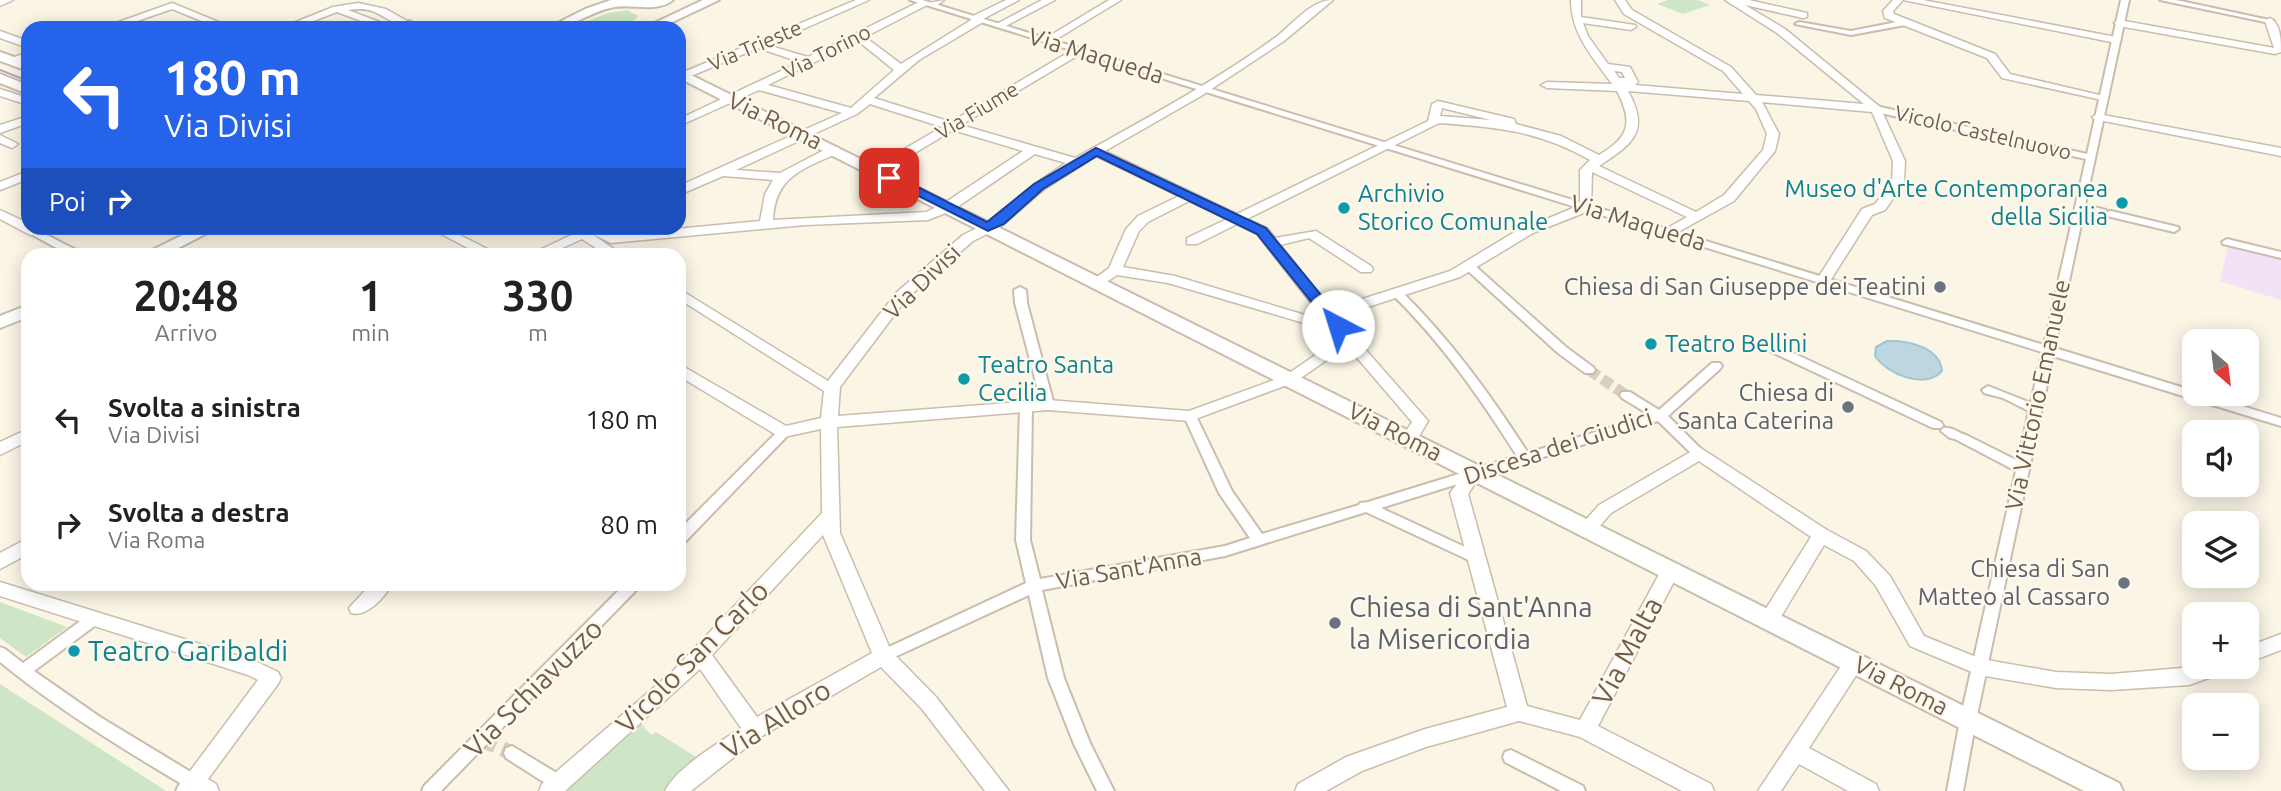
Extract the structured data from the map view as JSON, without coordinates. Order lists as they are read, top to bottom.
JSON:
{
  "streets": {
    "street": [
      "Via Trieste",
      "Via Torino",
      "Via Maqueda",
      "Via Fiume",
      "Via Roma",
      "Vicolo Castelnuovo",
      "Via Divisi",
      "Via Vittorio Emanuele",
      "Discesa dei Giudici",
      "Via Sant'Anna",
      "Via Malta",
      "Vicolo San Carlo",
      "Via Schiavuzzo",
      "Via Alloro"
    ]
  },
  "crossings": [
    ["Via Torino", "Via Maqueda"],
    ["Via Torino", "Via Roma"],
    ["Via Maqueda", "Via Fiume"],
    ["Via Maqueda", "Via Divisi"],
    ["Via Maqueda", "Via Vittorio Emanuele"],
    ["Via Fiume", "Via Roma"],
    ["Via Roma", "Via Divisi"],
    ["Via Roma", "Via Vittorio Emanuele"],
    ["Via Roma", "Discesa dei Giudici"],
    ["Via Roma", "Via Malta"],
    ["Vicolo Castelnuovo", "Via Vittorio Emanuele"],
    ["Discesa dei Giudici", "Via Sant'Anna"],
    ["Via Sant'Anna", "Via Alloro"]
  ],
  "places": [
    "Museo d'Arte Contemporanea della Sicilia",
    "Archivio Storico Comunale",
    "Chiesa di San Giuseppe dei Teatini",
    "Teatro Bellini",
    "Teatro Santa Cecilia",
    "Chiesa di Santa Caterina",
    "Chiesa di San Matteo al Cassaro",
    "Chiesa di Sant'Anna la Misericordia",
    "Teatro Garibaldi"
  ],
  "north": "bottom right",
  "page": {
    "turn": ["180 m", "Via Divisi"],
    "then": "Poi",
    "eta": [
      "20:48",
      "Arrivo",
      "1",
      "min",
      "330",
      "m"
    ],
    "map_buttons": ["+", "−"],
    "list": [
      {
        "name": "Svolta a sinistra",
        "note": "Via Divisi",
        "value": "180 m"
      },
      {
        "name": "Svolta a destra",
        "note": "Via Roma",
        "value": "80 m"
      }
    ]
  }
}
